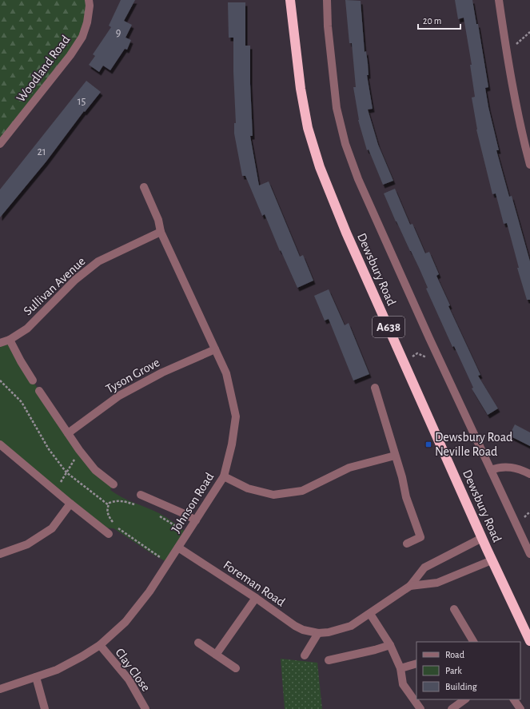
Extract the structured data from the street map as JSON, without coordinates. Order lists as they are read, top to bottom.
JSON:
{
  "streets": {
    "highway": ["Dewsbury Road", "A638"],
    "street": [
      "Woodland Road",
      "Sullivan Avenue",
      "Tyson Grove",
      "Johnson Road",
      "Foreman Road",
      "Clay Close"
    ]
  },
  "crossings": [
    ["Dewsbury Road", "Foreman Road"],
    ["Sullivan Avenue", "Johnson Road"],
    ["Tyson Grove", "Johnson Road"],
    ["Johnson Road", "Foreman Road"],
    ["Johnson Road", "Clay Close"]
  ],
  "places": {
    "transit": ["Dewsbury Road Neville Road"]
  },
  "house_numbers": ["9", "15", "21"],
  "legend": ["Road", "Park", "Building"],
  "scale_bar": "20 m"
}
